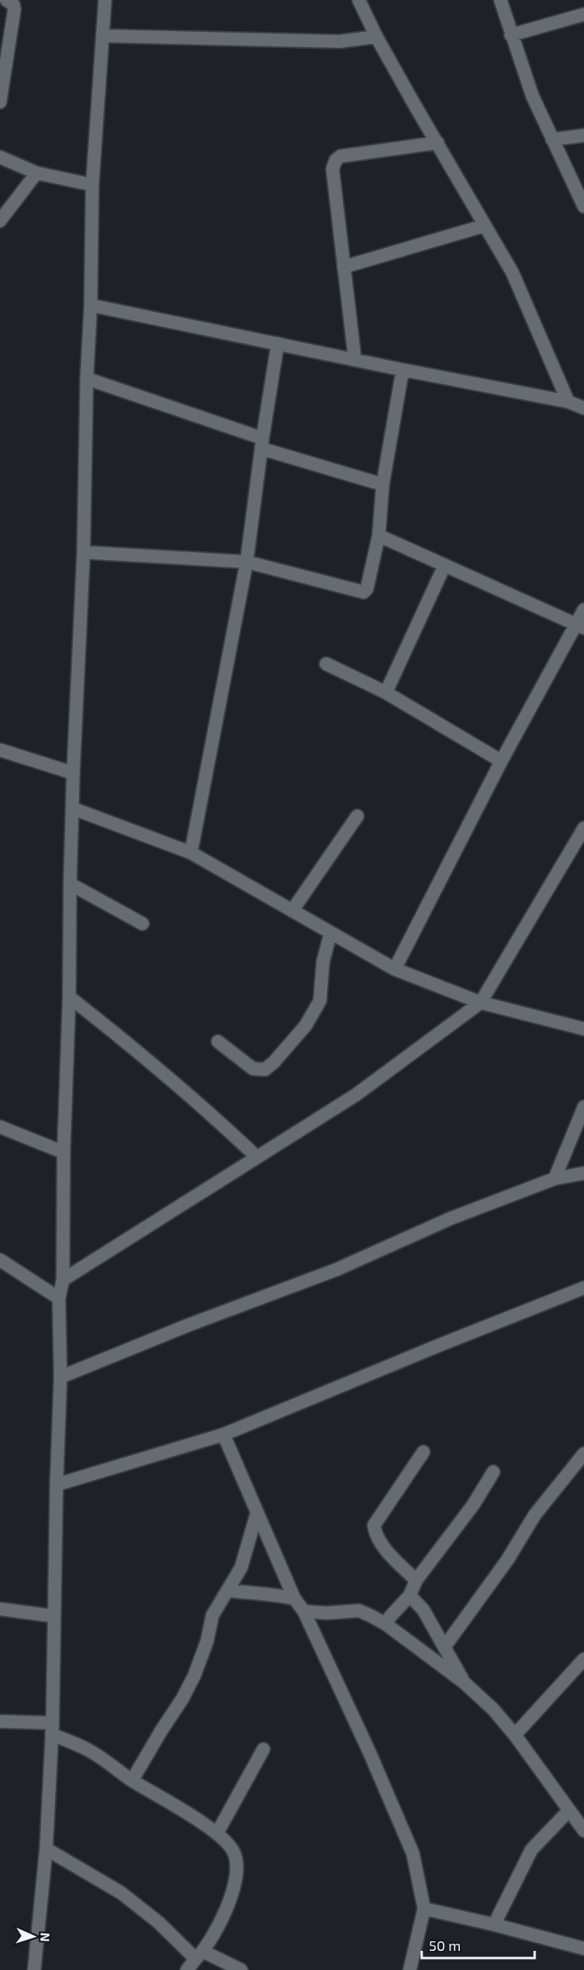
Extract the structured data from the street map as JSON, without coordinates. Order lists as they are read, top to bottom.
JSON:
{
  "scale_bar": "50 m",
  "north": "right"
}
